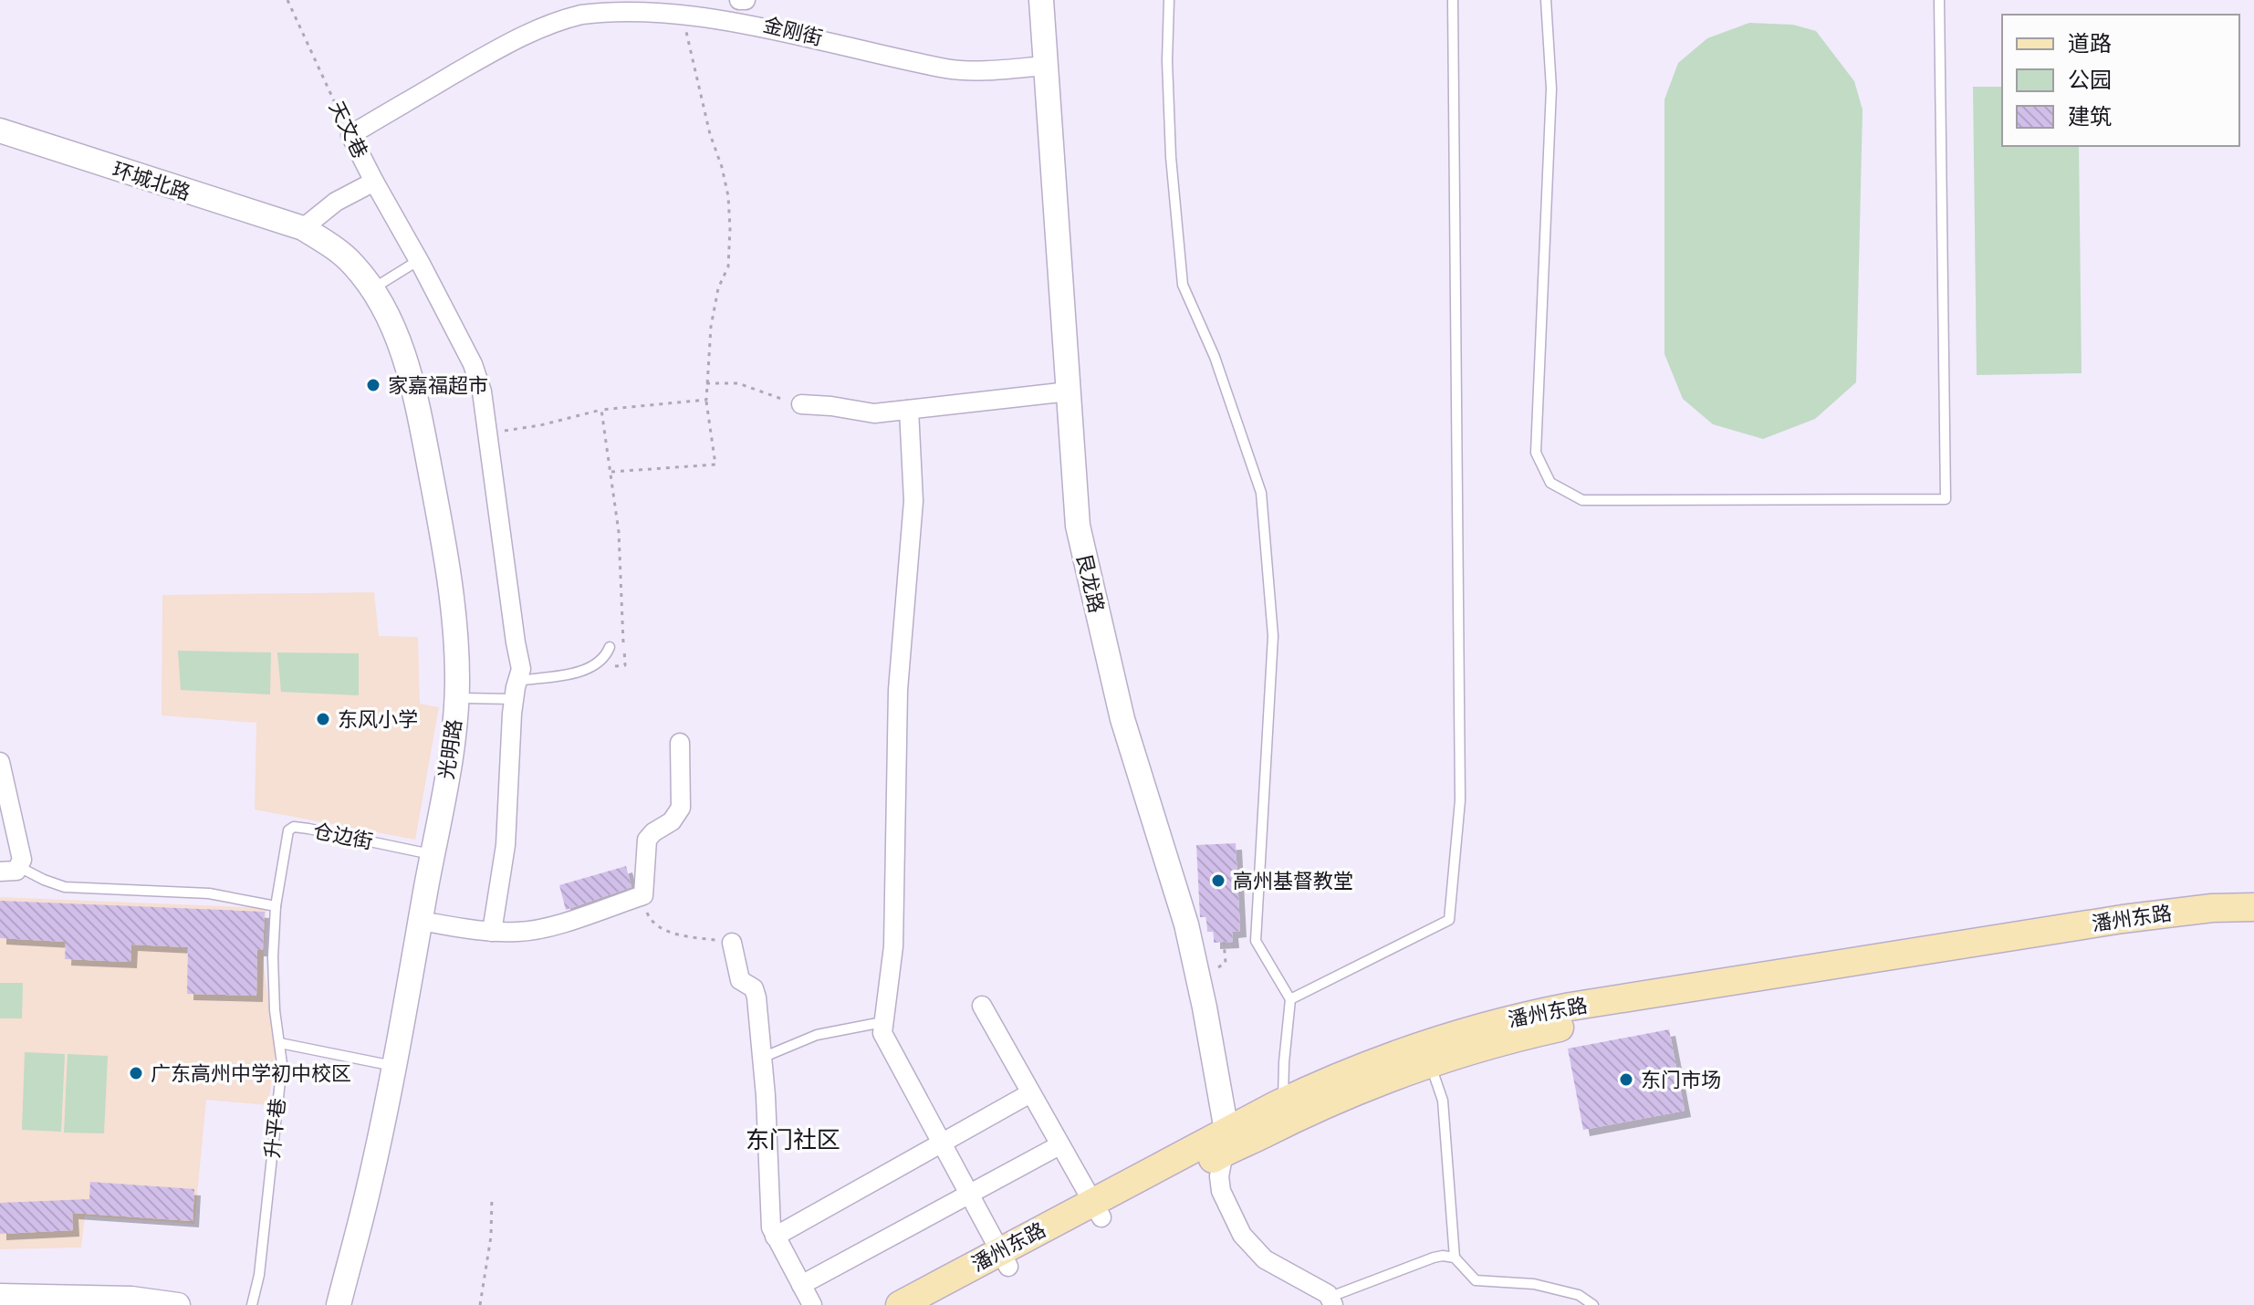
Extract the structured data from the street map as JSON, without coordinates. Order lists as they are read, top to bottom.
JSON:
{
  "streets": {
    "main road": ["潘州东路"],
    "street": [
      "金刚街",
      "天文巷",
      "环城北路",
      "艮龙路",
      "光明路"
    ],
    "lane": ["仓边街", "升平巷"]
  },
  "crossings": [
    ["金刚街", "天文巷"],
    ["金刚街", "艮龙路"],
    ["天文巷", "环城北路"],
    ["天文巷", "光明路"],
    ["环城北路", "光明路"],
    ["艮龙路", "潘州东路"],
    ["光明路", "仓边街"],
    ["仓边街", "升平巷"]
  ],
  "districts": ["东门社区"],
  "places": [
    "家嘉福超市",
    "东风小学",
    "高州基督教堂",
    "广东高州中学初中校区",
    "东门市场"
  ],
  "legend": ["道路", "公园", "建筑"]
}
